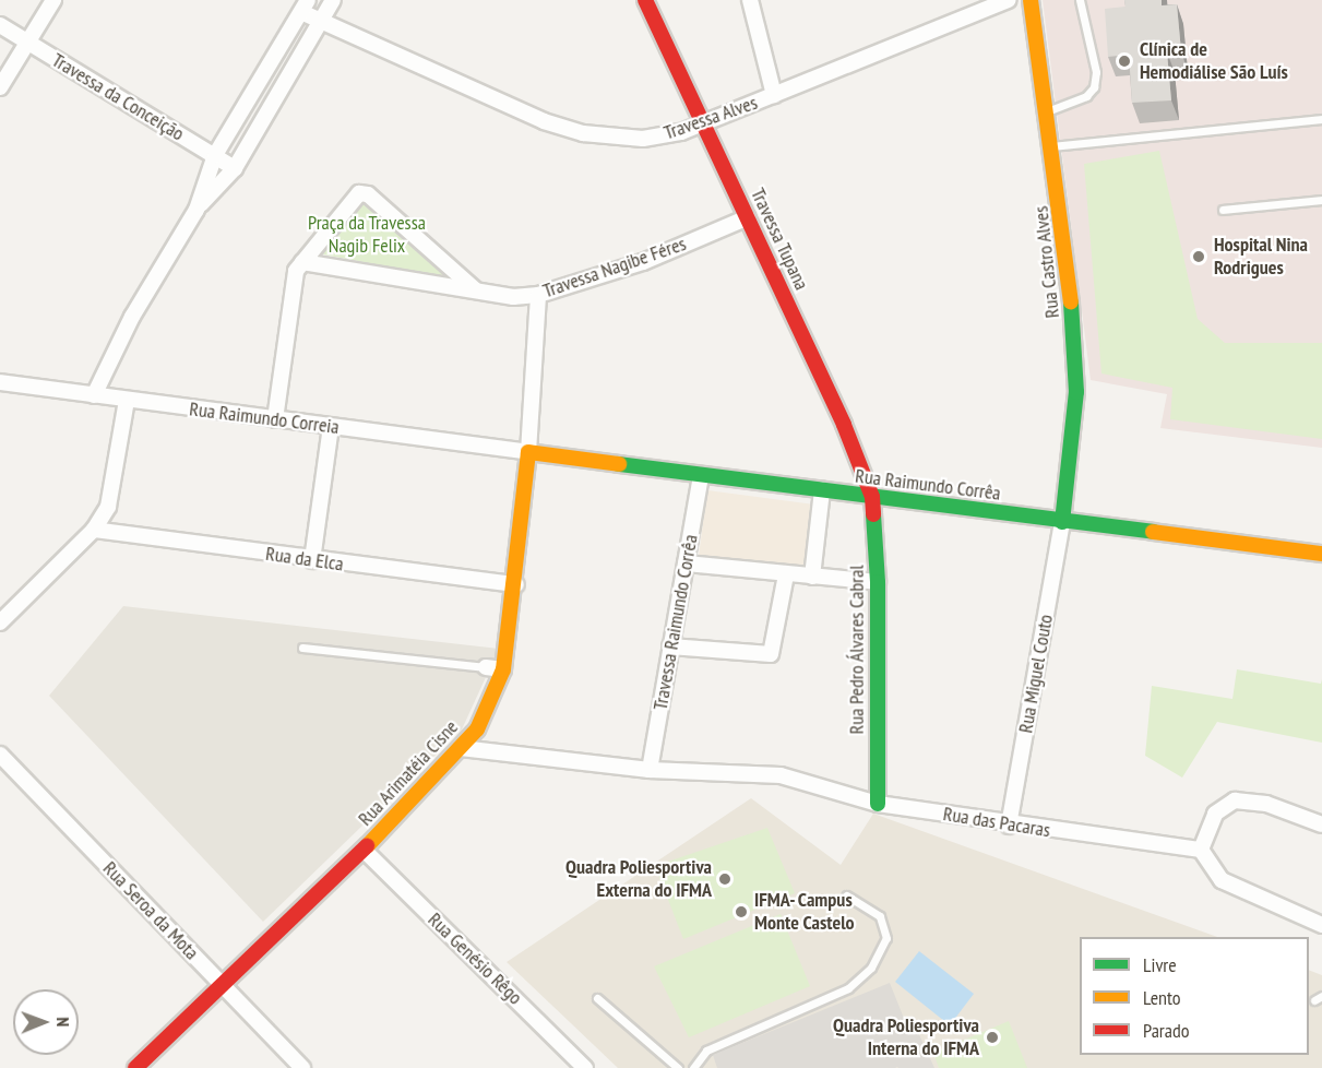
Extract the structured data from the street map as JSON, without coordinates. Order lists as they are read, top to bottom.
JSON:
{
  "streets": {
    "street": [
      "Travessa da Conceição",
      "Travessa Alves",
      "Travessa Tupana",
      "Rua Castro Alves",
      "Travessa Nagibe Féres",
      "Rua Raimundo Correia",
      "Rua Raimundo Corrêa",
      "Rua da Elca",
      "Travessa Raimundo Corrêa",
      "Rua Pedro Álvares Cabral",
      "Rua Miguel Couto",
      "Rua Arimatéia Cisne",
      "Rua das Pacaras",
      "Rua Seroa da Mota",
      "Rua Genésio Rêgo"
    ]
  },
  "crossings": [
    ["Travessa Alves", "Travessa Tupana"],
    ["Travessa Tupana", "Travessa Nagibe Féres"],
    ["Travessa Tupana", "Rua Raimundo Corrêa"],
    ["Travessa Tupana", "Rua Pedro Álvares Cabral"],
    ["Rua Castro Alves", "Rua Raimundo Corrêa"],
    ["Rua Castro Alves", "Rua Miguel Couto"],
    ["Travessa Nagibe Féres", "Rua Arimatéia Cisne"],
    ["Rua Raimundo Correia", "Rua Raimundo Corrêa"],
    ["Rua Raimundo Correia", "Rua Arimatéia Cisne"],
    ["Rua Raimundo Corrêa", "Travessa Raimundo Corrêa"],
    ["Rua Raimundo Corrêa", "Rua Pedro Álvares Cabral"],
    ["Rua Raimundo Corrêa", "Rua Miguel Couto"],
    ["Rua Raimundo Corrêa", "Rua Arimatéia Cisne"],
    ["Rua da Elca", "Rua Arimatéia Cisne"],
    ["Travessa Raimundo Corrêa", "Rua das Pacaras"],
    ["Rua Pedro Álvares Cabral", "Rua das Pacaras"],
    ["Rua Miguel Couto", "Rua das Pacaras"],
    ["Rua Arimatéia Cisne", "Rua das Pacaras"],
    ["Rua Arimatéia Cisne", "Rua Seroa da Mota"],
    ["Rua Arimatéia Cisne", "Rua Genésio Rêgo"]
  ],
  "parks": ["Praça da Travessa Nagib Felix"],
  "places": [
    "Clínica de Hemodiálise São Luís",
    "Hospital Nina Rodrigues",
    "Quadra Poliesportiva Externa do IFMA",
    "IFMA- Campus Monte Castelo",
    "Quadra Poliesportiva Interna do IFMA"
  ],
  "legend": ["Livre", "Lento", "Parado"],
  "north": "right"
}
